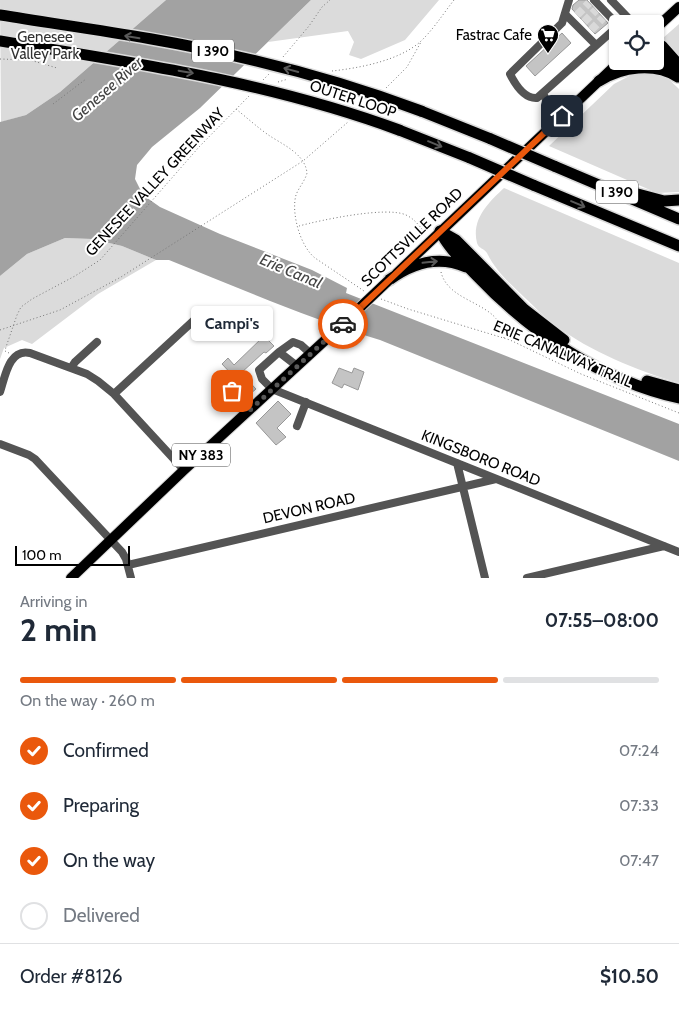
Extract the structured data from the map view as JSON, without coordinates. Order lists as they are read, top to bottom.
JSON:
{
  "streets": {
    "highway": ["I 390", "OUTER LOOP"],
    "main road": ["SCOTTSVILLE ROAD", "NY 383"],
    "street": ["KINGSBORO ROAD", "DEVON ROAD"],
    "path": ["GENESEE VALLEY GREENWAY", "ERIE CANALWAY TRAIL"]
  },
  "crossings": [
    ["SCOTTSVILLE ROAD", "KINGSBORO ROAD"],
    ["KINGSBORO ROAD", "DEVON ROAD"]
  ],
  "water": ["Genesee River", "Erie Canal"],
  "parks": ["Genesee Valley Park"],
  "places": {
    "supermarket": ["Fastrac Cafe"],
    "other": ["Campi's"]
  },
  "scale_bar": "100 m",
  "page": {
    "bubble": "Campi's",
    "scale": "100 m",
    "heading": ["2 min", "Arriving in", "07:55–08:00"],
    "panel": ["Order #8126", "$10.50"],
    "bar": "On the way · 260 m",
    "list": [
      ["Confirmed", "07:24"],
      ["Preparing", "07:33"],
      ["On the way", "07:47"],
      "Delivered"
    ]
  }
}
